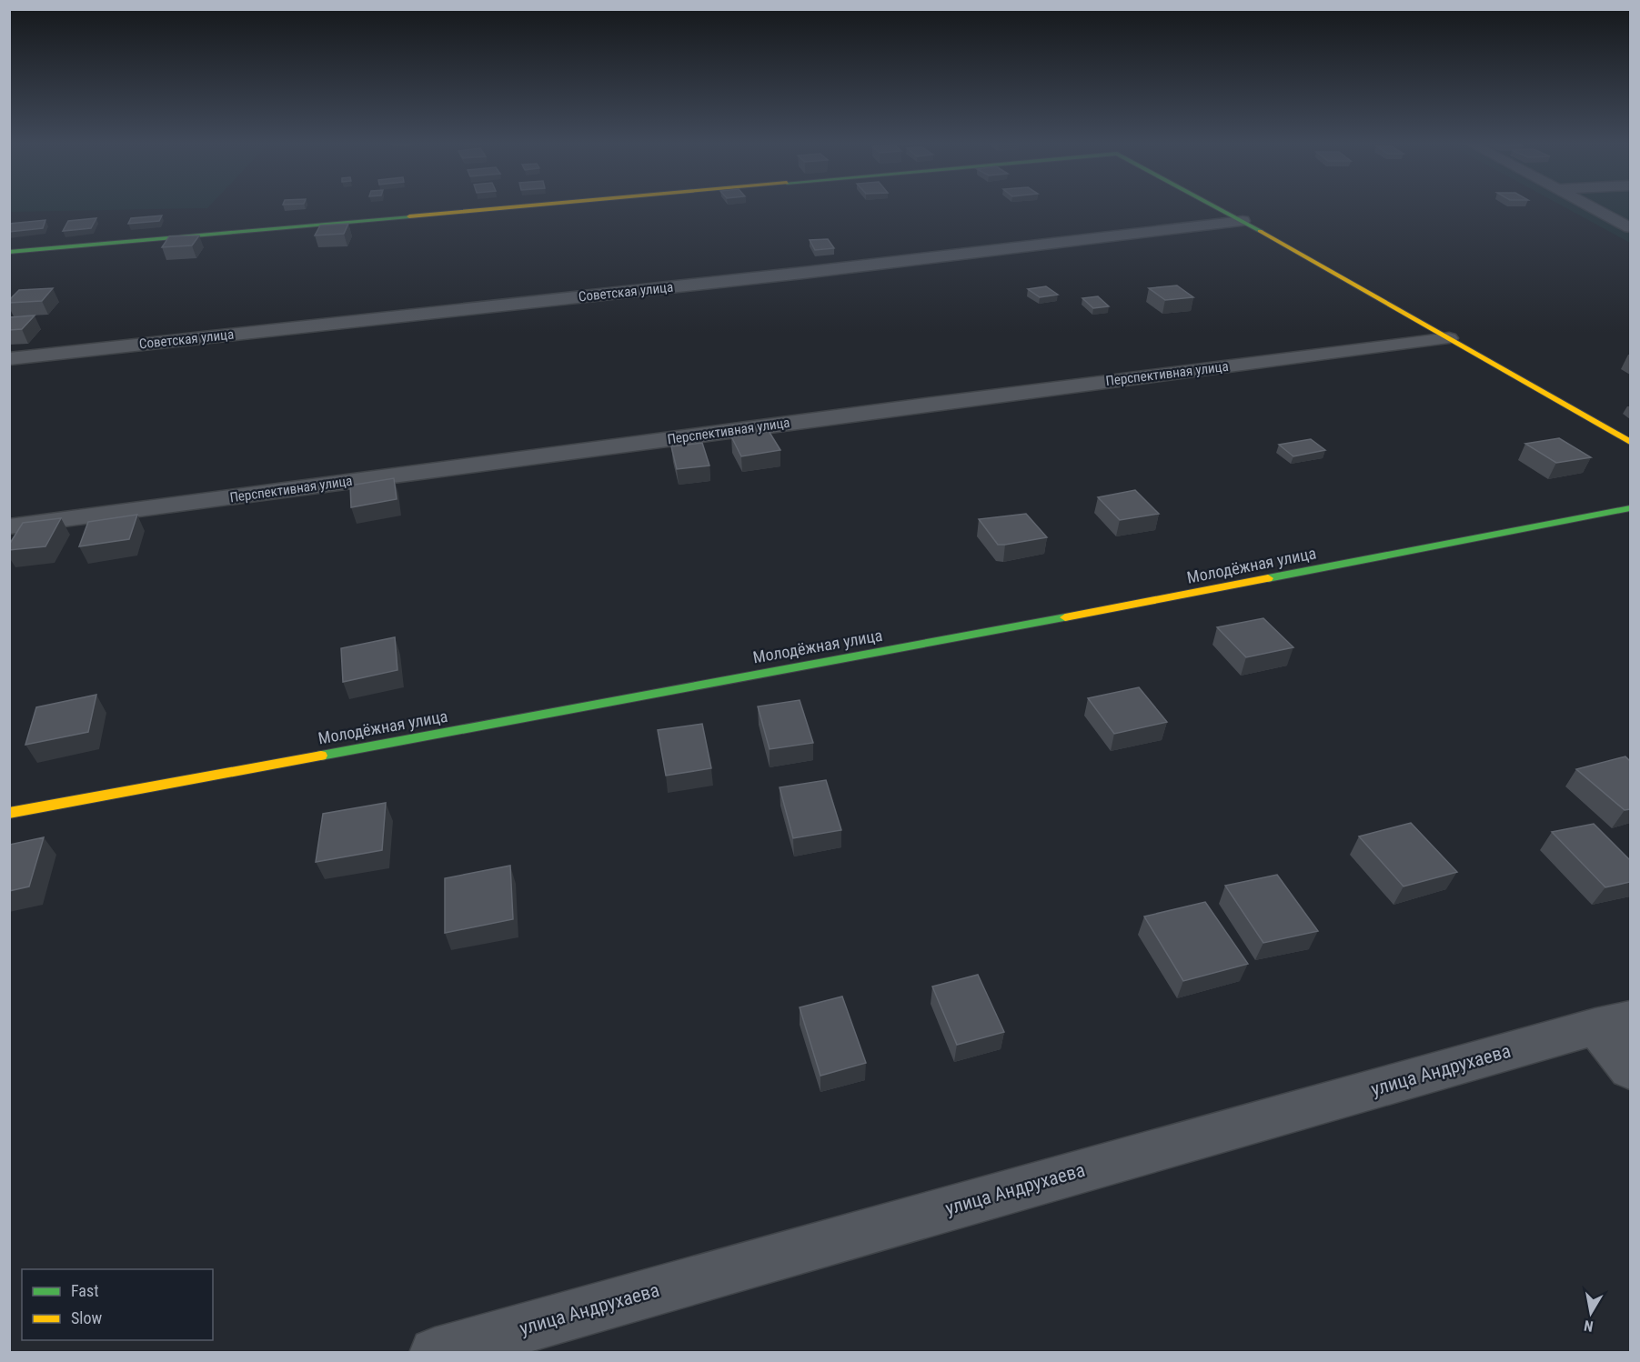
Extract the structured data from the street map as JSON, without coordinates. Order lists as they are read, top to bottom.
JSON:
{
  "streets": {
    "street": [
      "Советская улица",
      "Перспективная улица",
      "Молодёжная улица",
      "улица Андрухаева"
    ]
  },
  "legend": ["Fast", "Slow"],
  "north": "bottom"
}
